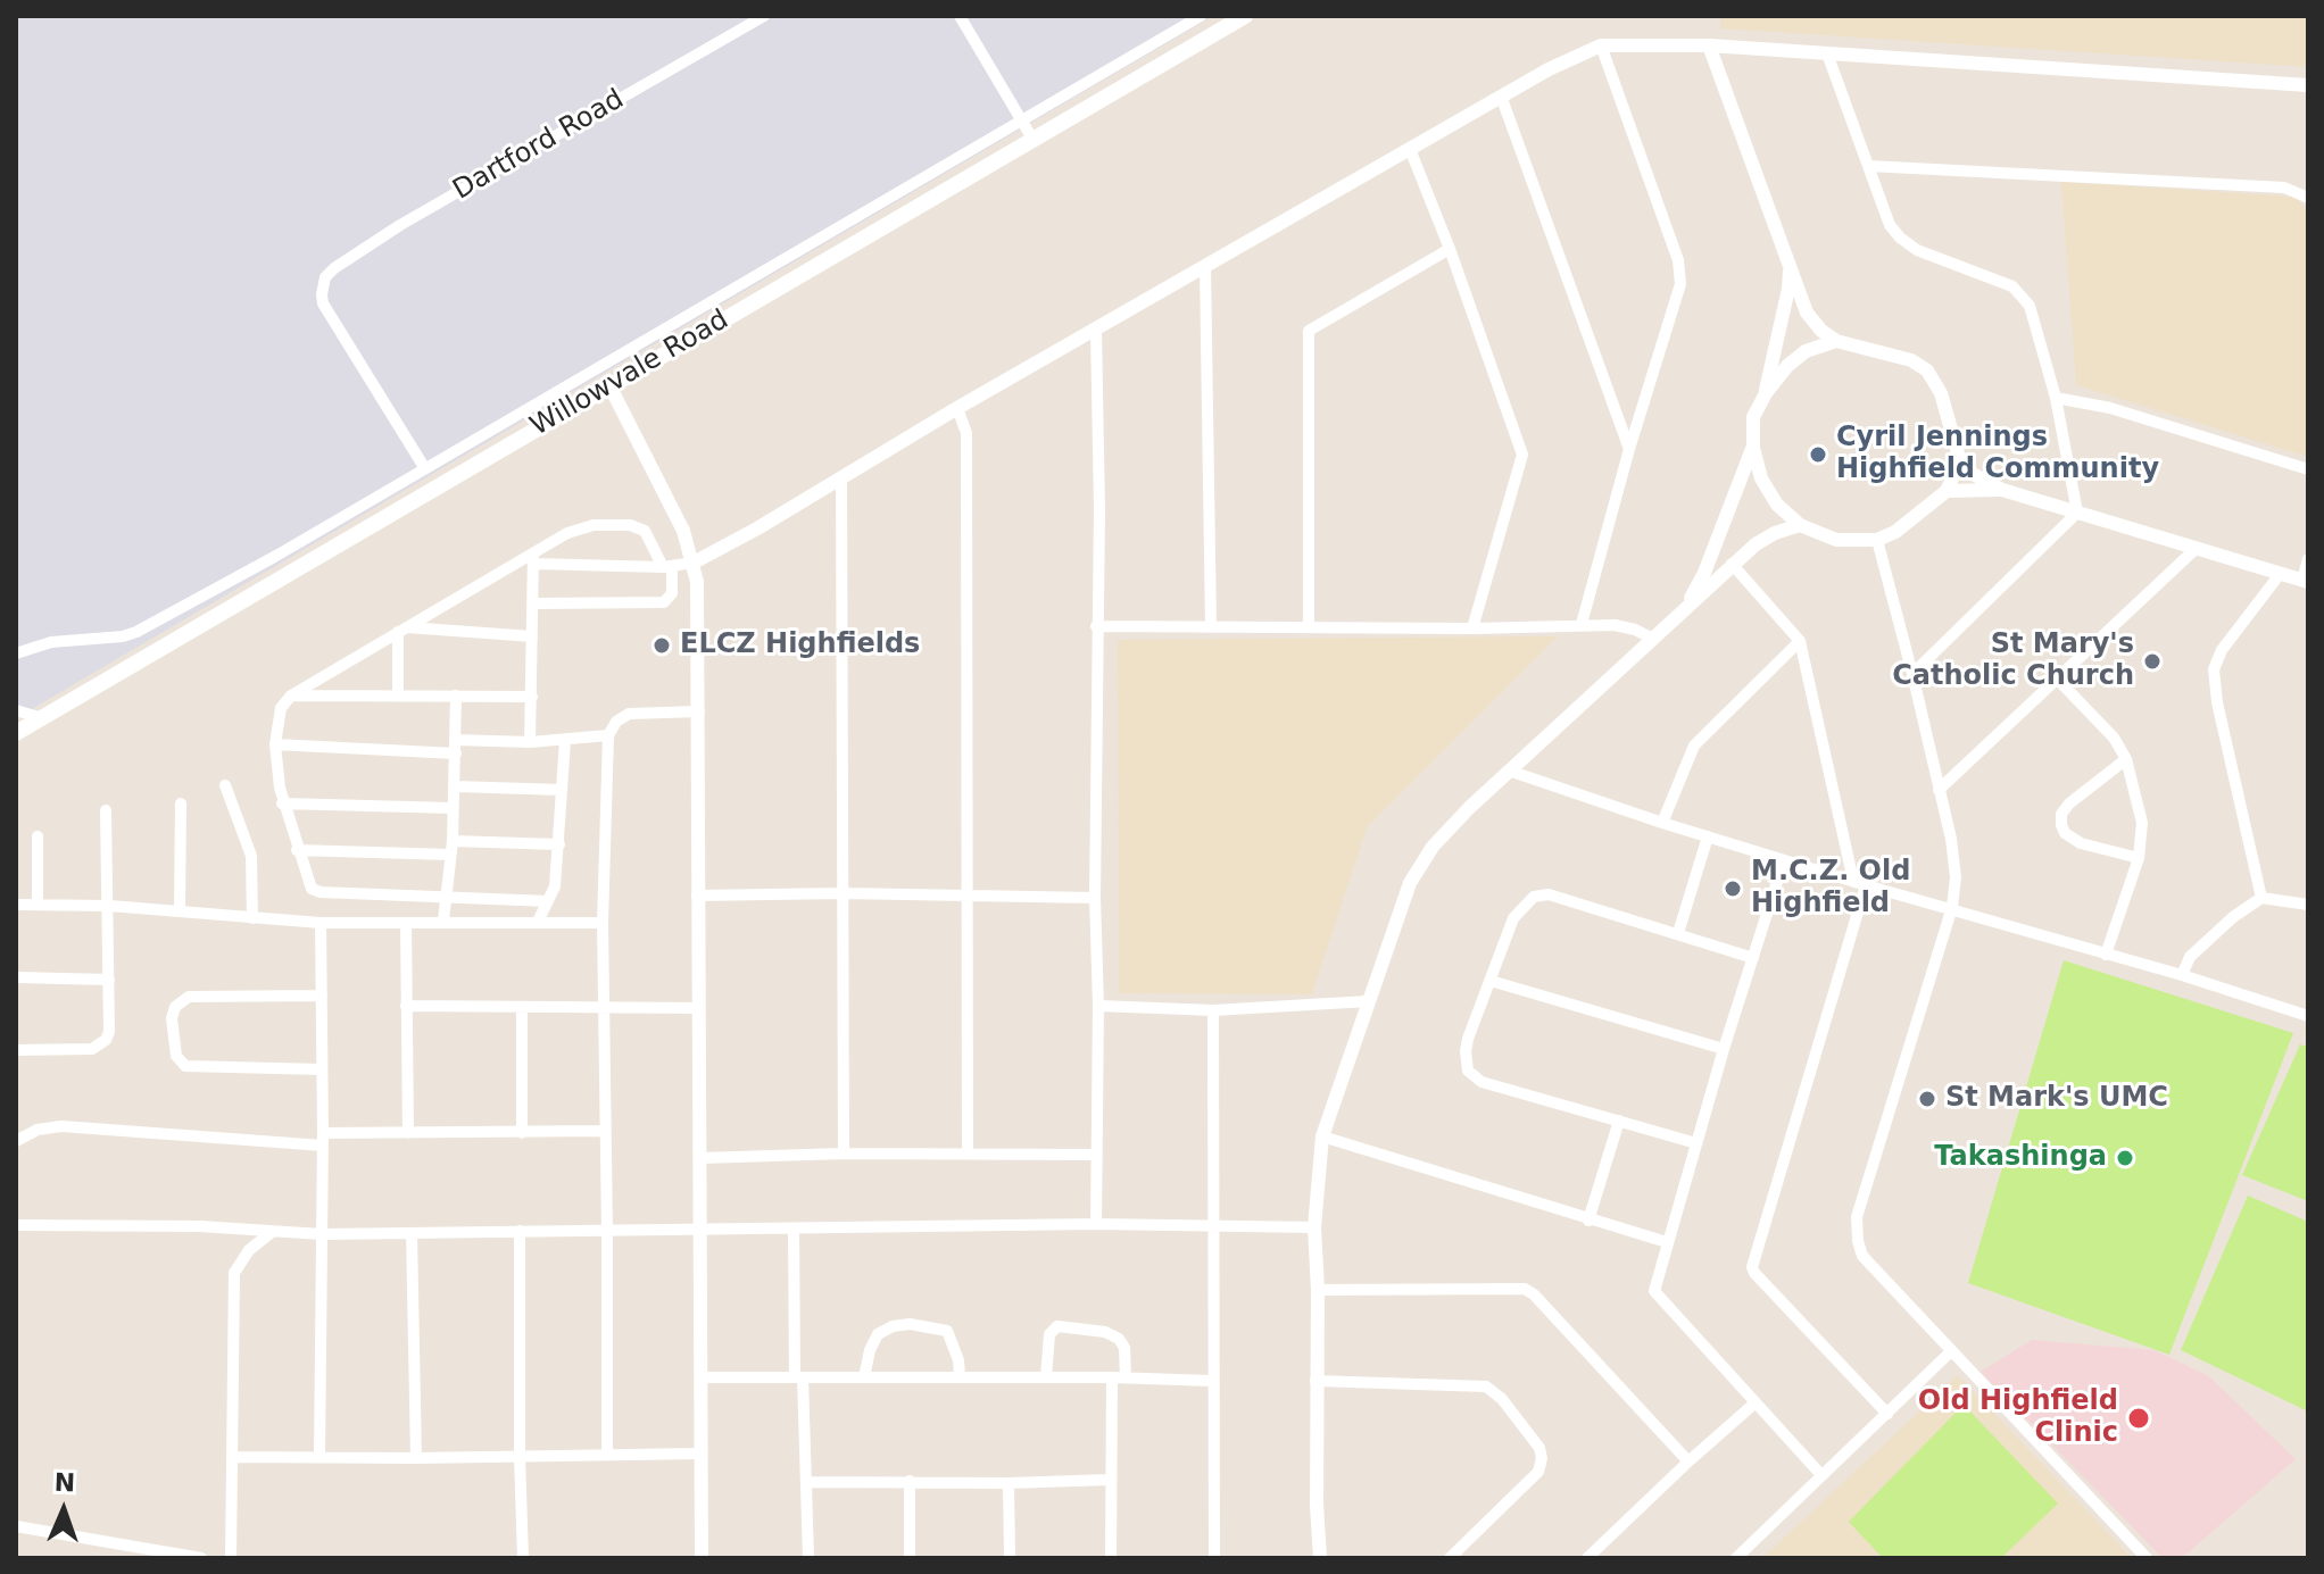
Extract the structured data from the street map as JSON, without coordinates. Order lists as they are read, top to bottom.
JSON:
{
  "streets": {
    "main road": ["Willowvale Road"],
    "street": ["Dartford Road"]
  },
  "places": [
    "Cyril Jennings Highfield Community",
    "ELCZ Highfields",
    "St Mary's Catholic Church",
    "M.C.Z. Old Highfield",
    "St Mark's UMC",
    "Takashinga",
    "Old Highfield Clinic"
  ],
  "north": "top"
}
